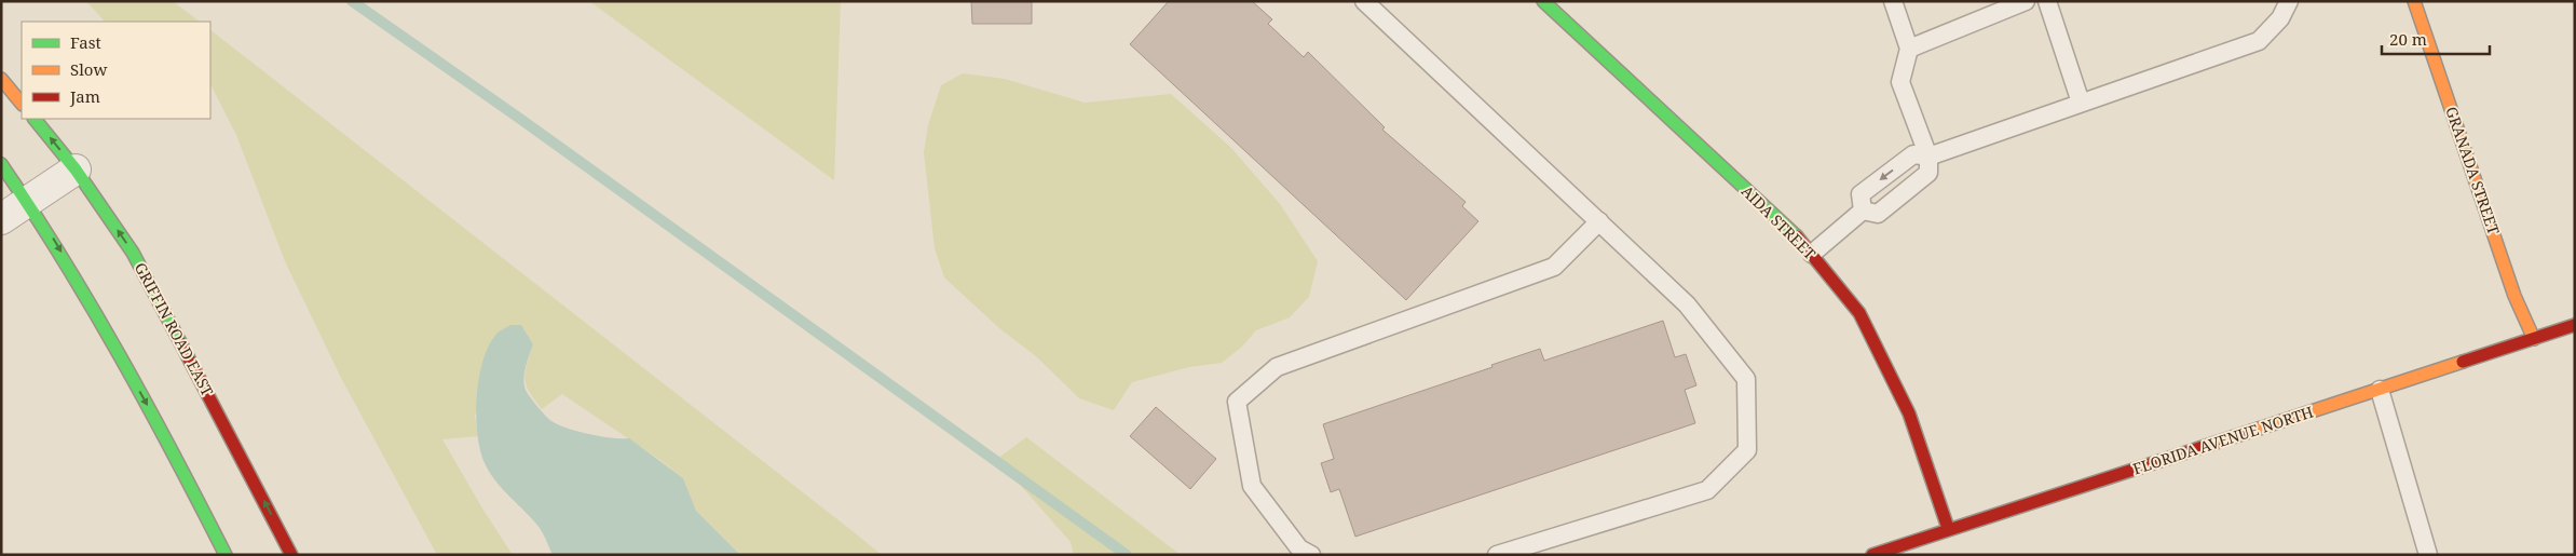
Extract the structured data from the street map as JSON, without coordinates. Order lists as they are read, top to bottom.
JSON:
{
  "streets": {
    "street": [
      "GRANADA STREET",
      "AIDA STREET",
      "GRIFFIN ROAD EAST",
      "FLORIDA AVENUE NORTH"
    ]
  },
  "crossings": [
    ["GRANADA STREET", "FLORIDA AVENUE NORTH"],
    ["AIDA STREET", "FLORIDA AVENUE NORTH"]
  ],
  "legend": ["Fast", "Slow", "Jam"],
  "scale_bar": "20 m"
}
